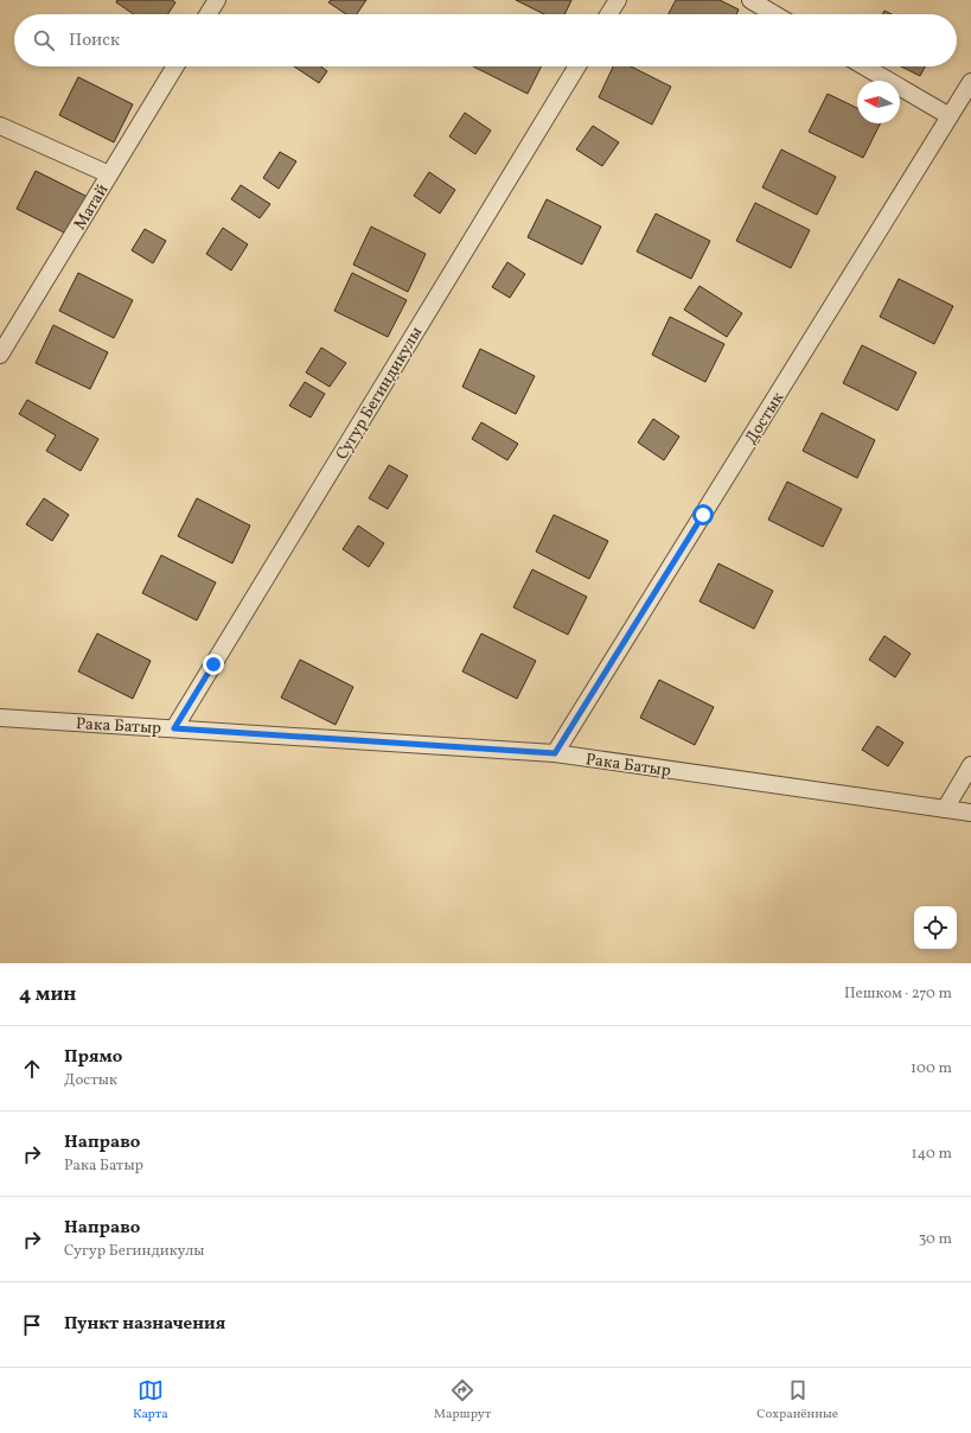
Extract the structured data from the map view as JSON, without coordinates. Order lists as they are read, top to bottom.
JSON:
{
  "streets": {
    "street": [
      "Матай",
      "Сугур Бегиндикулы",
      "Достык",
      "Рака Батыр"
    ]
  },
  "crossings": [
    ["Сугур Бегиндикулы", "Рака Батыр"],
    ["Достык", "Рака Батыр"]
  ],
  "north": "left",
  "page": {
    "search": "Поиск",
    "heading": ["4 мин", "Пешком · 270 m"],
    "list": [
      ["Прямо", "Достык", "100 m"],
      ["Направо", "Рака Батыр", "140 m"],
      ["Направо", "Сугур Бегиндикулы", "30 m"],
      "Пункт назначения"
    ],
    "nav": ["Карта", "Маршрут", "Сохранённые"]
  }
}
